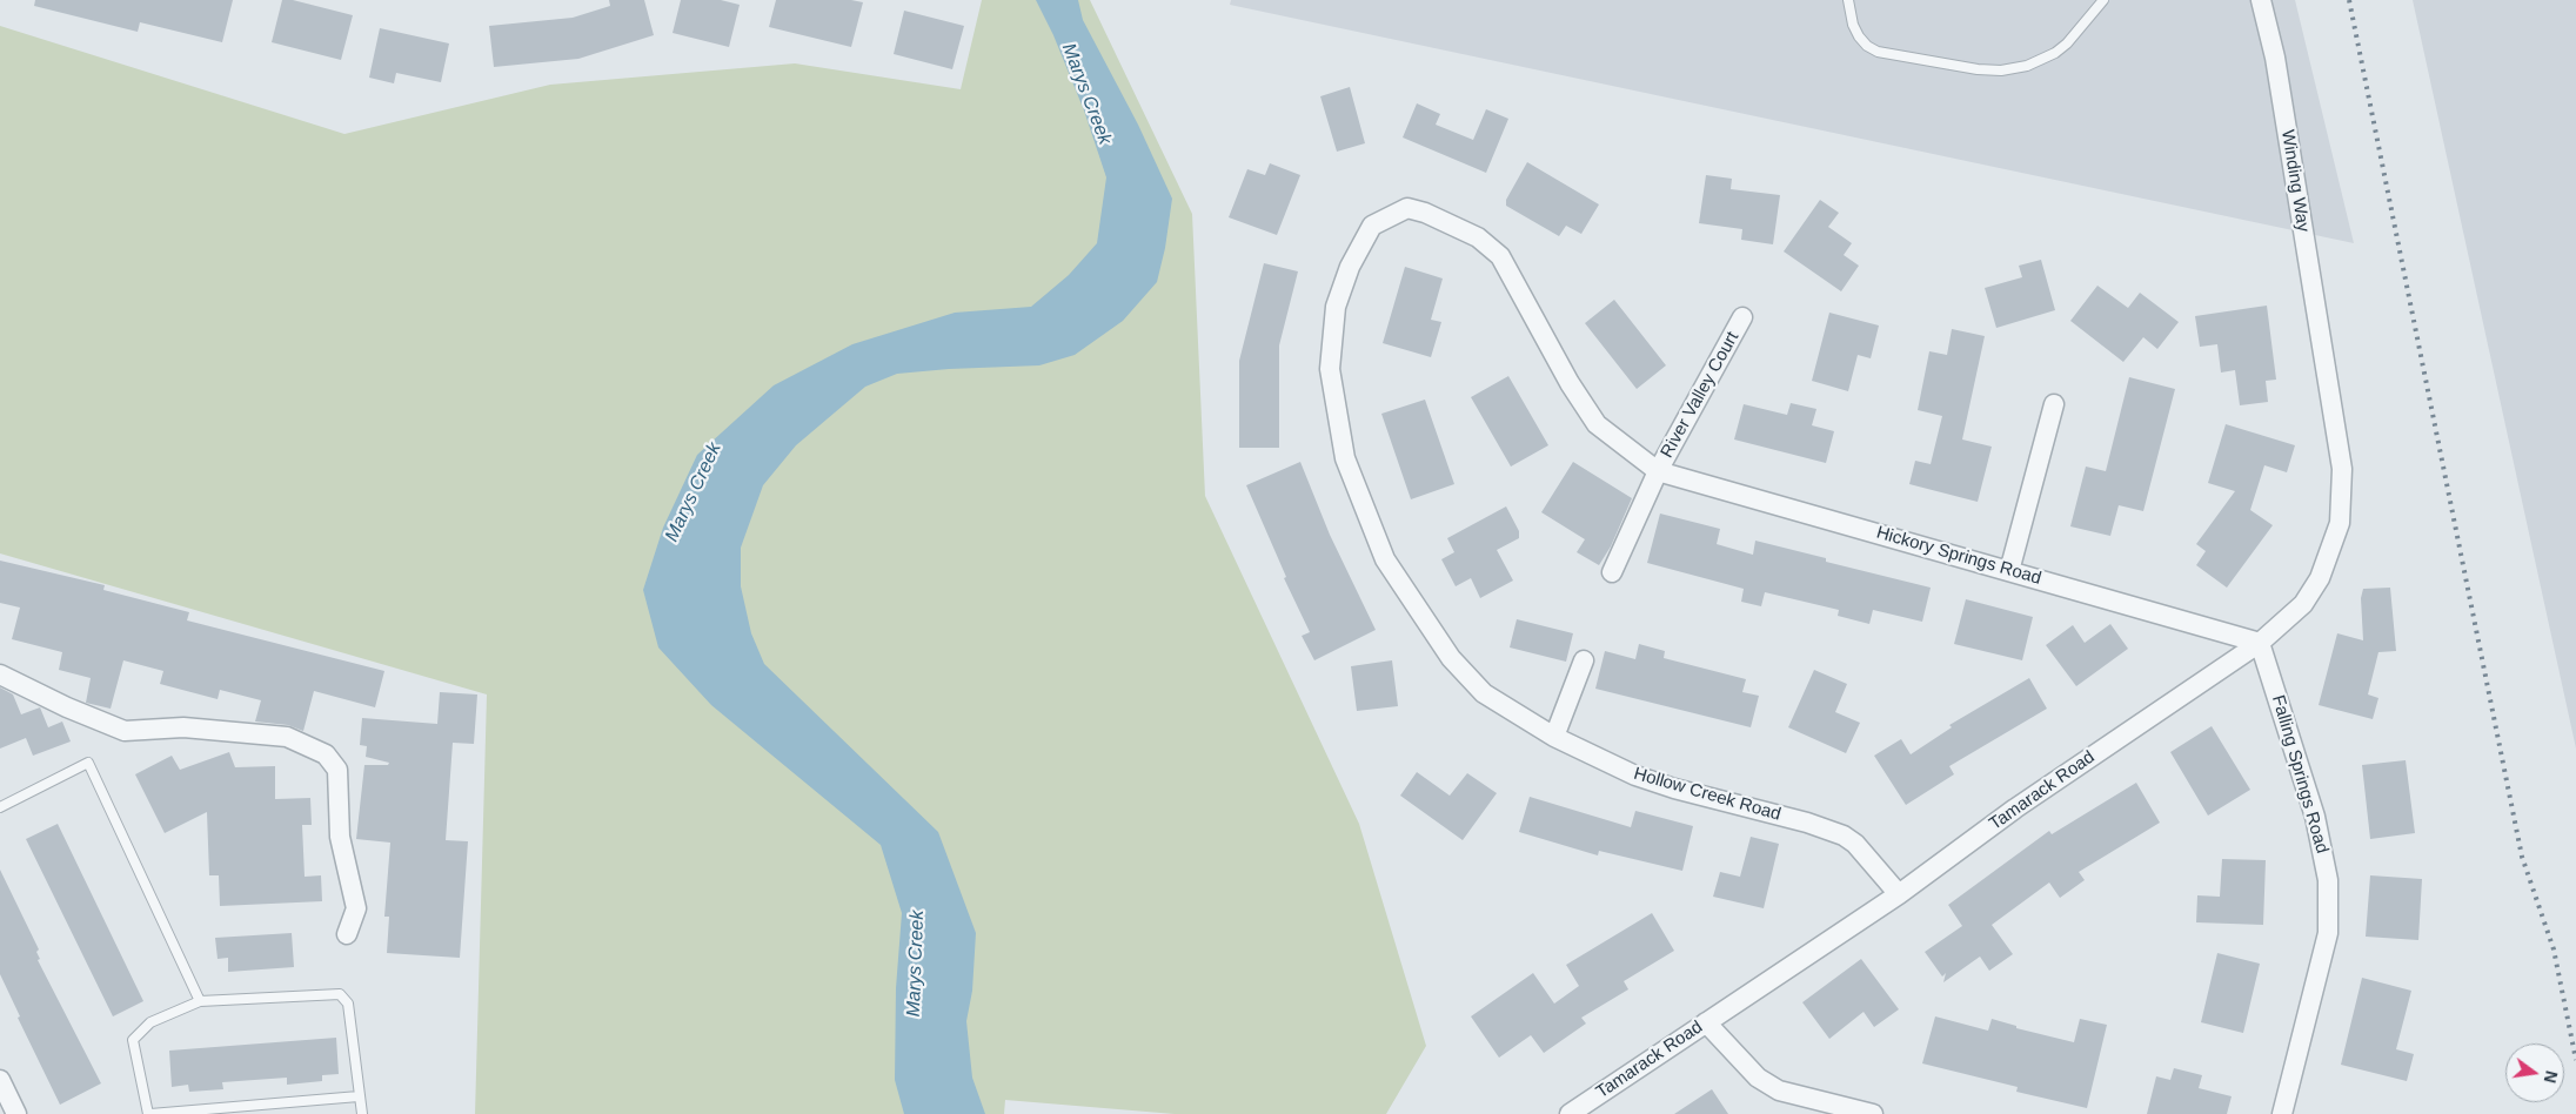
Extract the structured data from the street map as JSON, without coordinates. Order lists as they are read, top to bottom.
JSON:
{
  "streets": {
    "street": [
      "Winding Way",
      "River Valley Court",
      "Hickory Springs Road",
      "Falling Springs Road",
      "Tamarack Road",
      "Hollow Creek Road"
    ]
  },
  "crossings": [
    ["Winding Way", "Tamarack Road"],
    ["River Valley Court", "Hickory Springs Road"],
    ["Hickory Springs Road", "Falling Springs Road"],
    ["Hickory Springs Road", "Tamarack Road"],
    ["Hickory Springs Road", "Hollow Creek Road"],
    ["Falling Springs Road", "Tamarack Road"],
    ["Tamarack Road", "Hollow Creek Road"]
  ],
  "water": ["Marys Creek"],
  "north": "right"
}
